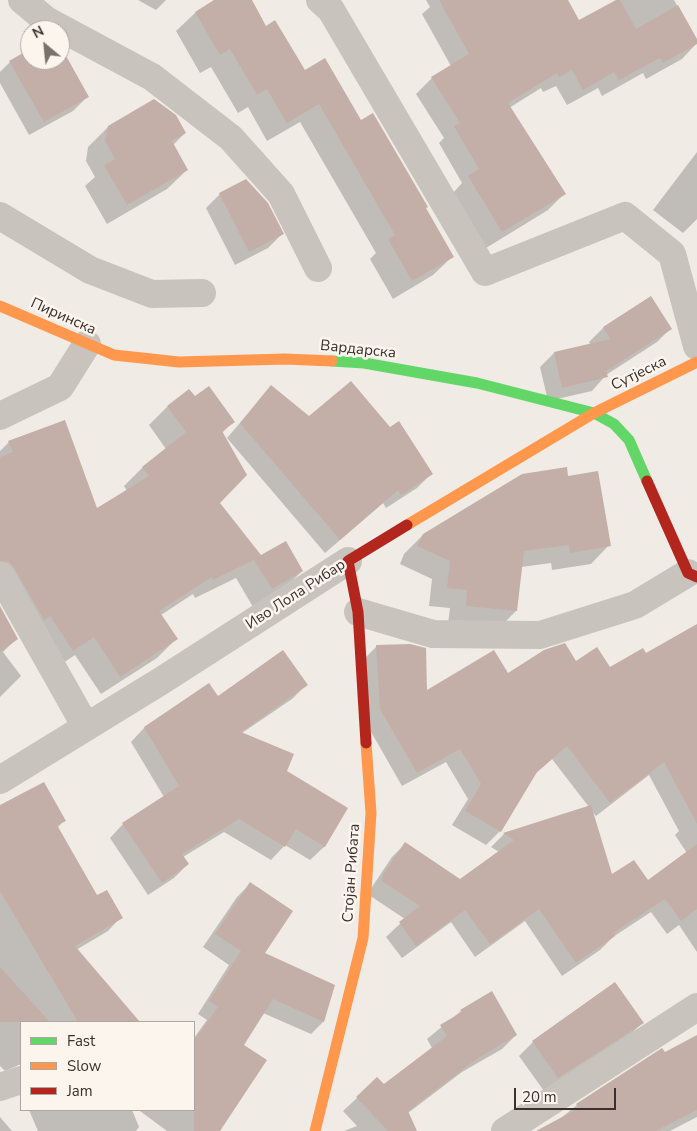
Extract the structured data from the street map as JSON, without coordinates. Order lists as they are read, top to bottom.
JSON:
{
  "streets": {
    "street": [
      "Пиринска",
      "Вардарска",
      "Сутјеска",
      "Иво Лола Рибар",
      "Стојан Рибата"
    ]
  },
  "crossings": [
    ["Пиринска", "Вардарска"],
    ["Вардарска", "Сутјеска"],
    ["Вардарска", "Иво Лола Рибар"],
    ["Сутјеска", "Иво Лола Рибар"],
    ["Иво Лола Рибар", "Стојан Рибата"]
  ],
  "legend": ["Fast", "Slow", "Jam"],
  "scale_bar": "20 m",
  "north": "top left"
}
